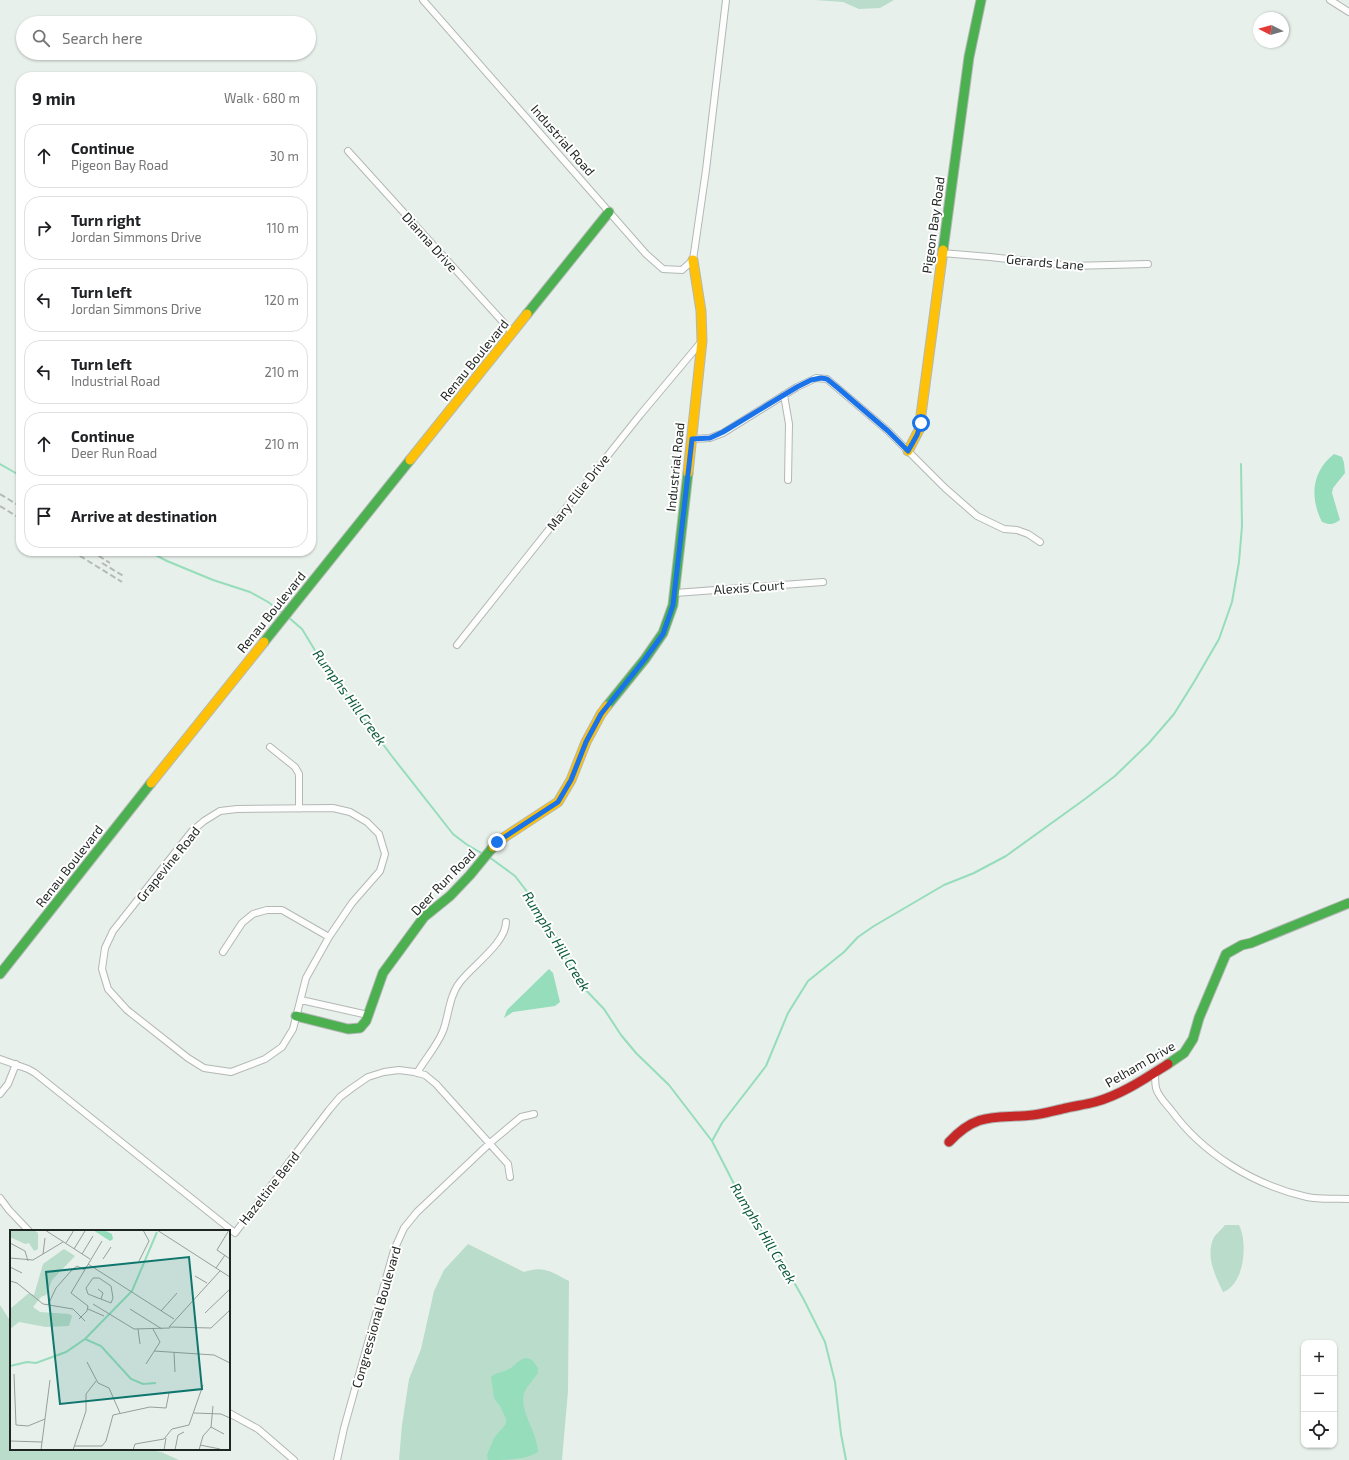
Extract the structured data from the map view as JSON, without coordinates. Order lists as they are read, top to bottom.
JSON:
{
  "streets": {
    "street": [
      "Industrial Road",
      "Pigeon Bay Road",
      "Dianna Drive",
      "Gerards Lane",
      "Renau Boulevard",
      "Mary Ellie Drive",
      "Alexis Court",
      "Grapevine Road",
      "Deer Run Road",
      "Pelham Drive",
      "Hazeltine Bend",
      "Congressional Boulevard"
    ]
  },
  "crossings": [
    ["Industrial Road", "Renau Boulevard"],
    ["Industrial Road", "Mary Ellie Drive"],
    ["Industrial Road", "Alexis Court"],
    ["Industrial Road", "Deer Run Road"],
    ["Pigeon Bay Road", "Gerards Lane"],
    ["Dianna Drive", "Renau Boulevard"],
    ["Grapevine Road", "Deer Run Road"],
    ["Hazeltine Bend", "Congressional Boulevard"]
  ],
  "water": ["Rumphs Hill Creek"],
  "north": "left",
  "page": {
    "search": "Search here",
    "heading": ["9 min", "Walk · 680 m"],
    "list": [
      ["Continue", "Pigeon Bay Road", "30 m"],
      ["Turn right", "Jordan Simmons Drive", "110 m"],
      ["Turn left", "Jordan Simmons Drive", "120 m"],
      ["Turn left", "Industrial Road", "210 m"],
      ["Continue", "Deer Run Road", "210 m"],
      "Arrive at destination"
    ],
    "map_buttons": ["+", "−"]
  }
}
